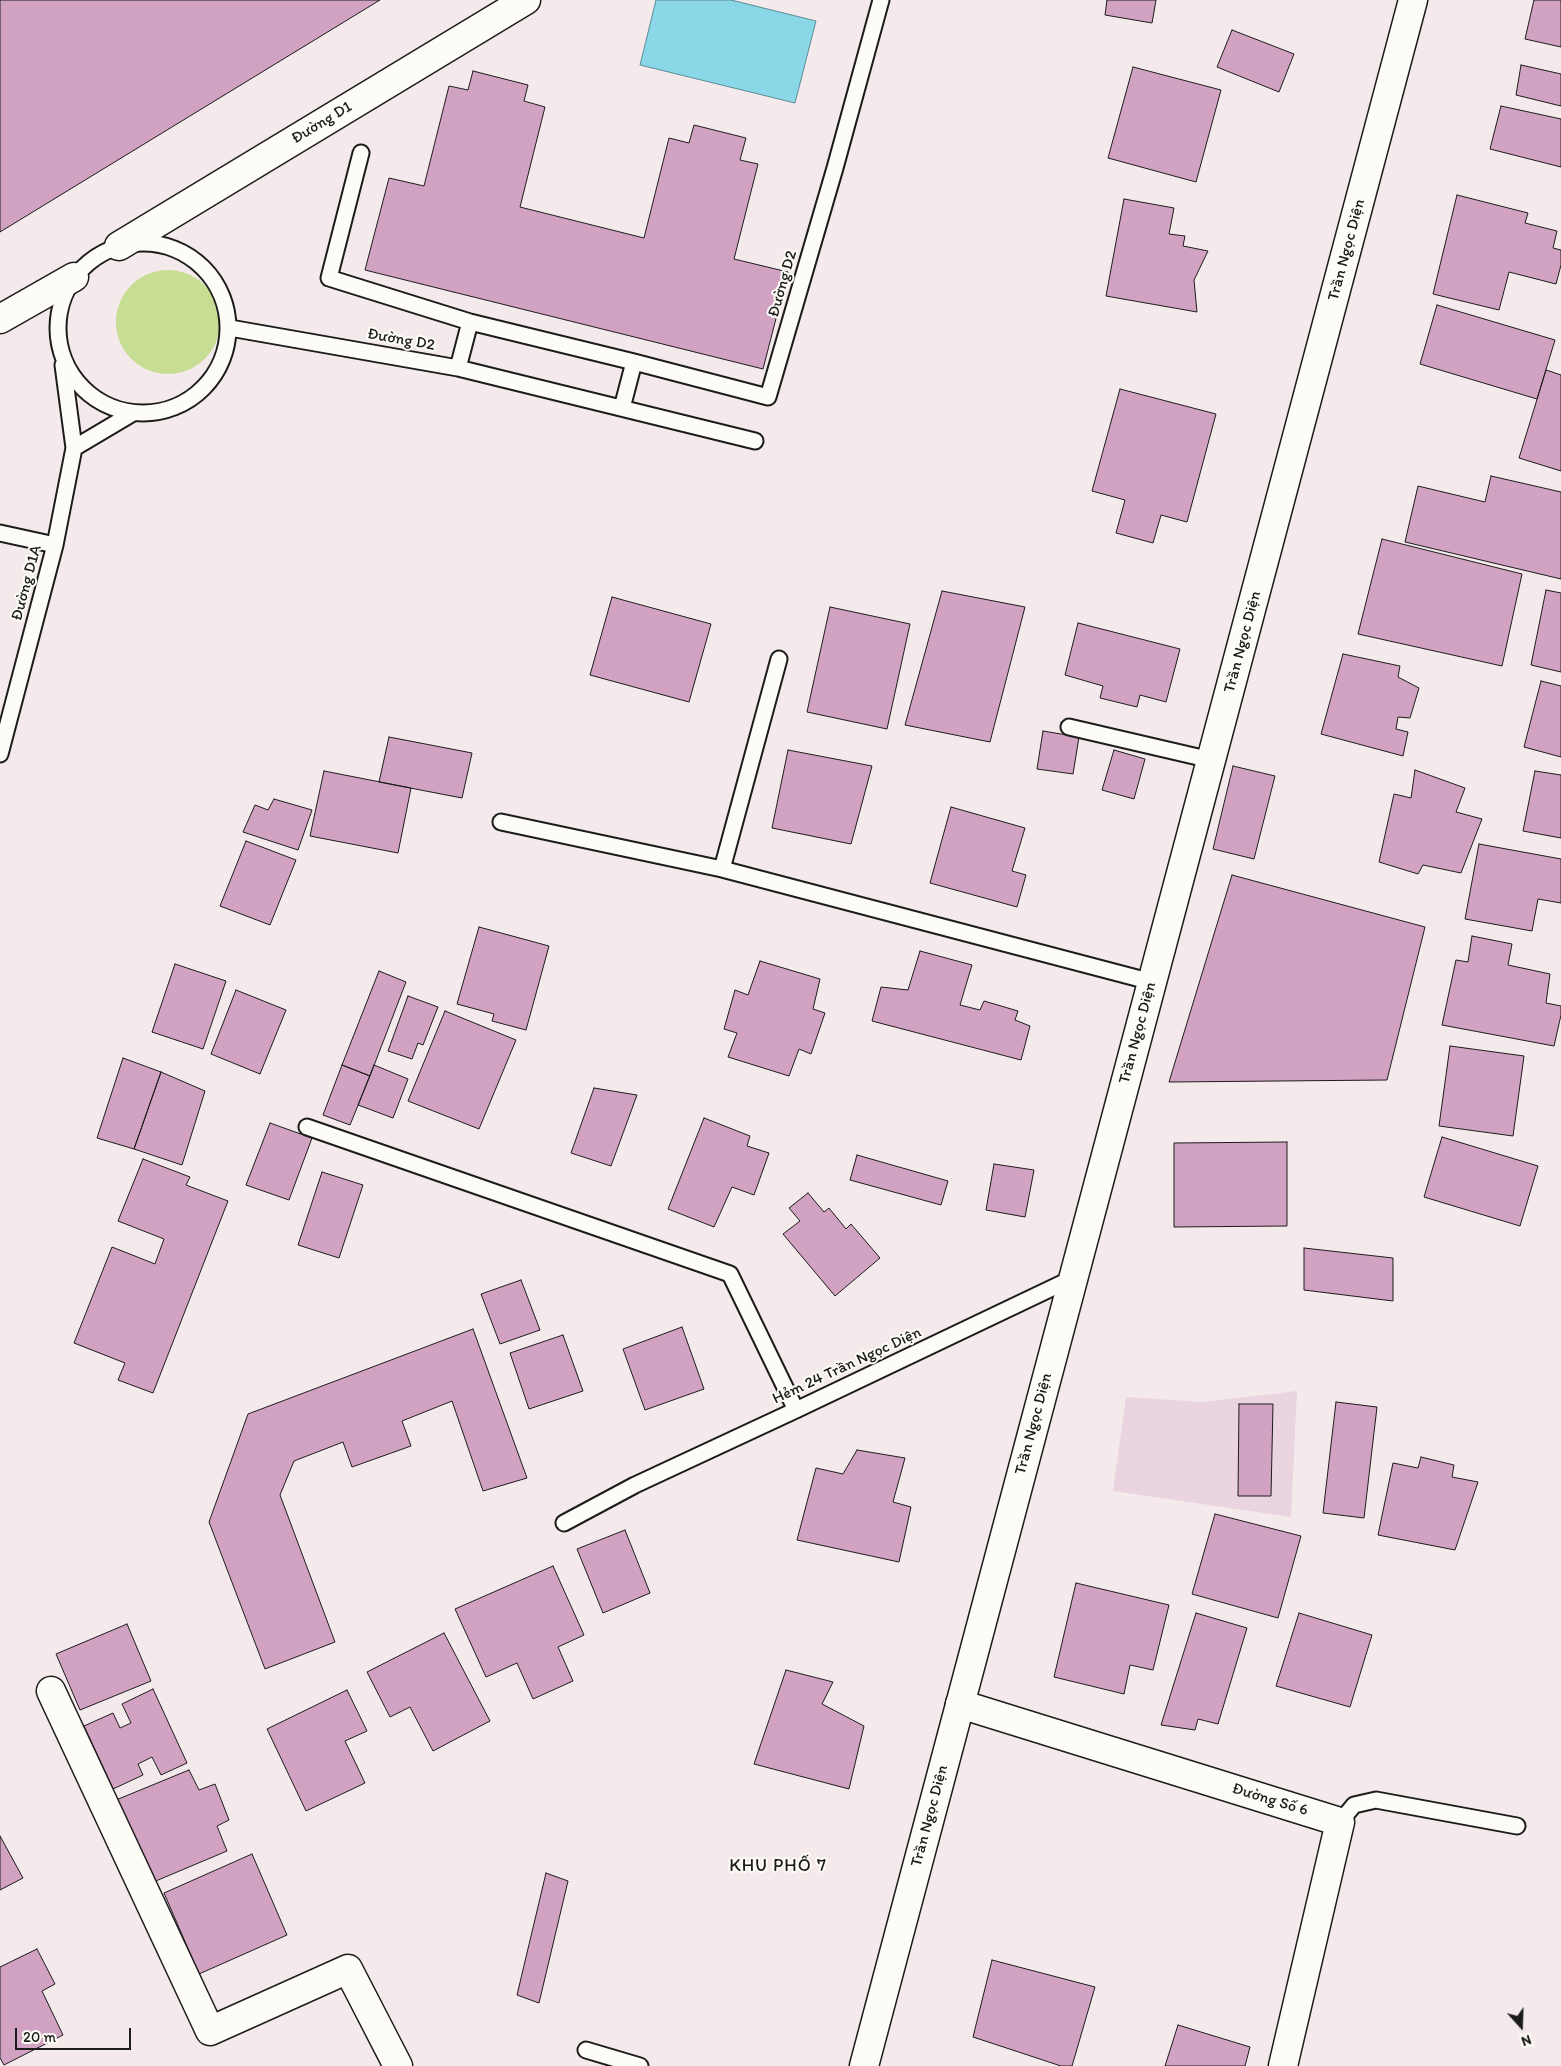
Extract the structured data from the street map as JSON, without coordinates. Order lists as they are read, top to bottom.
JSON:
{
  "streets": {
    "street": ["Đường D1", "Trần Ngọc Diện", "Đường Số 6"],
    "lane": ["Đường D2", "Đường D1A", "Hẻm 24 Trần Ngọc Diện"]
  },
  "crossings": [
    ["Đường D1", "Đường D2"],
    ["Đường D1", "Đường D1A"],
    ["Trần Ngọc Diện", "Hẻm 24 Trần Ngọc Diện"],
    ["Trần Ngọc Diện", "Đường Số 6"],
    ["Đường D2", "Đường D1A"]
  ],
  "districts": ["KHU PHỐ 7"],
  "scale_bar": "20 m",
  "north": "bottom"
}
